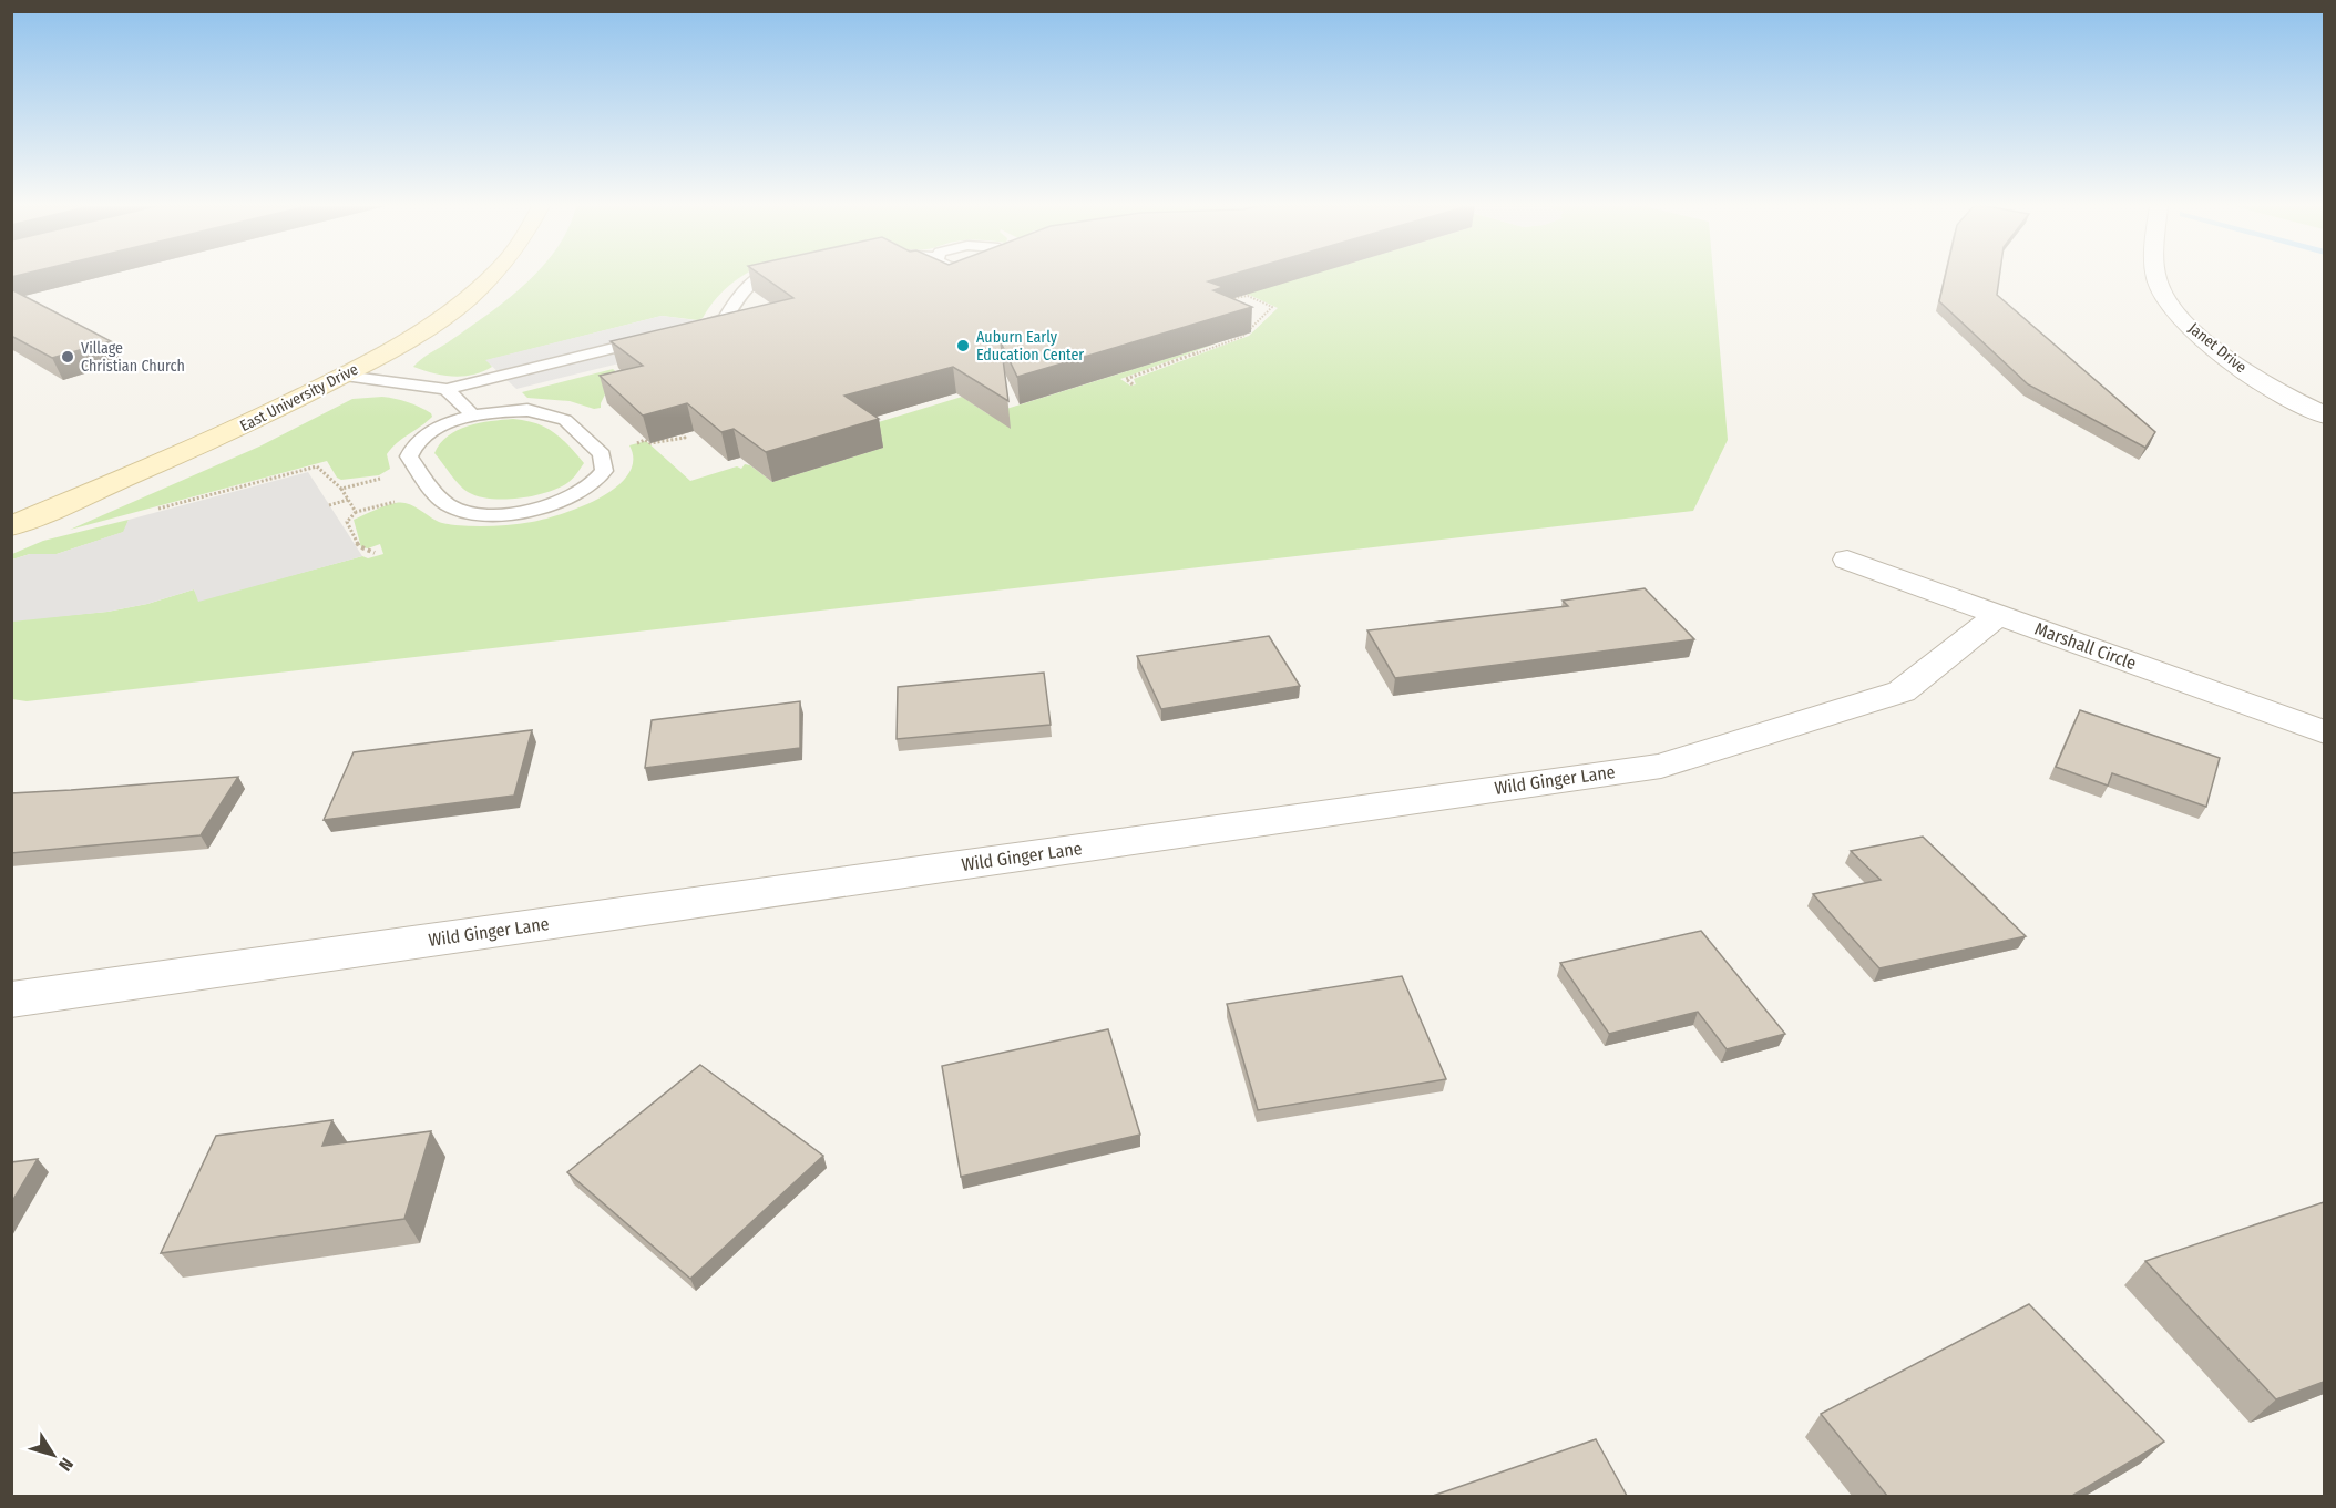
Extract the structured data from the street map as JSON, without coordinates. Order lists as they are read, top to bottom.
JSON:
{
  "streets": {
    "main road": ["East University Drive"],
    "street": ["Janet Drive", "Marshall Circle", "Wild Ginger Lane"]
  },
  "crossings": [
    ["Marshall Circle", "Wild Ginger Lane"]
  ],
  "places": ["Auburn Early Education Center", "Village Christian Church"],
  "north": "bottom right"
}
